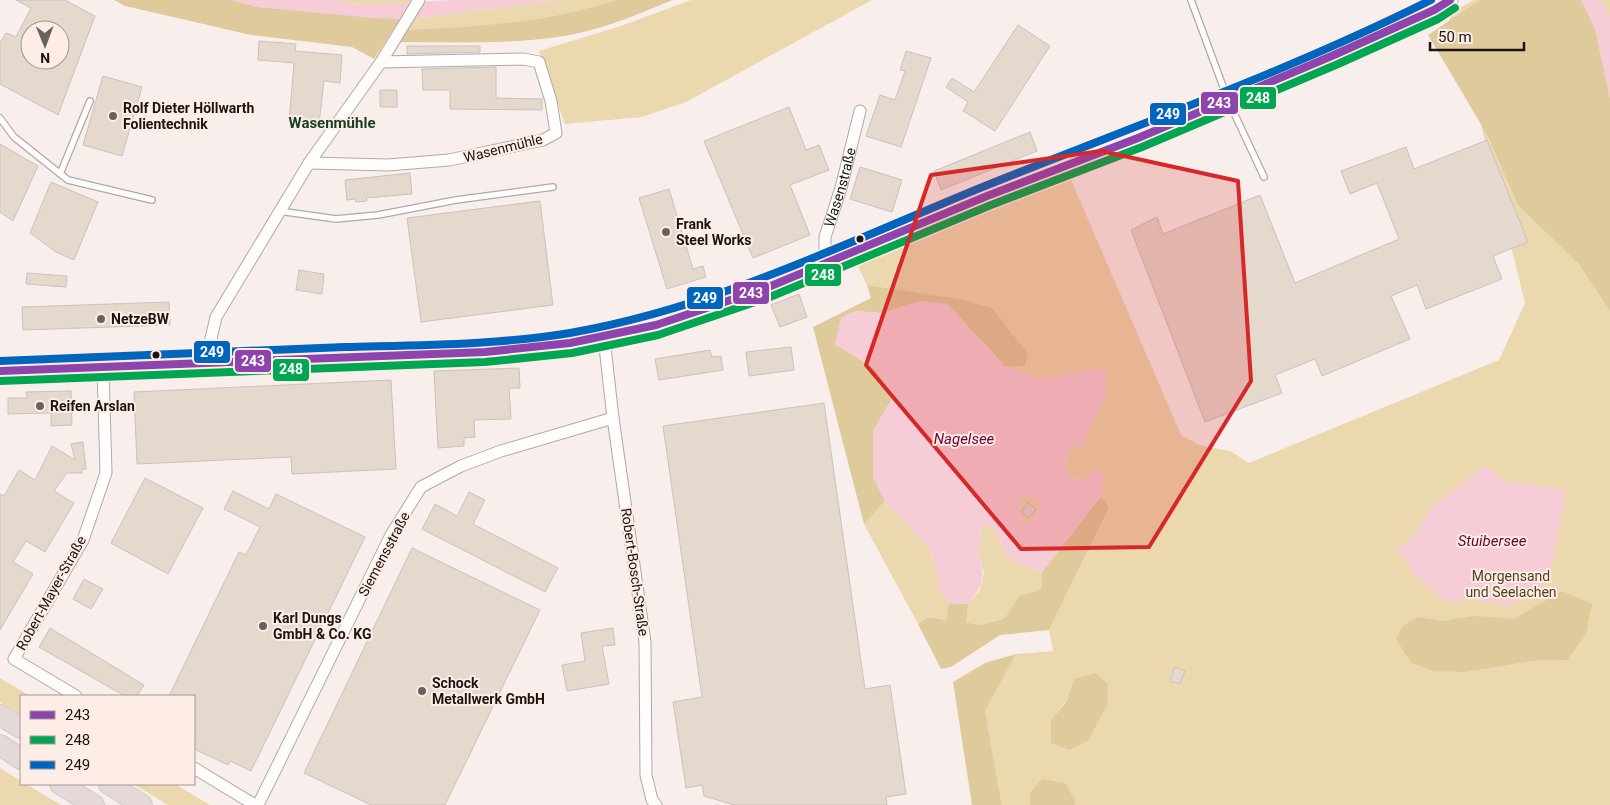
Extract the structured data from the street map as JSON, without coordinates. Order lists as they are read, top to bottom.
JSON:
{
  "streets": {
    "street": [
      "Wasenmühle",
      "Wasenstraße",
      "Siemensstraße",
      "Robert-Bosch-Straße",
      "Robert-Mayer-Straße"
    ]
  },
  "crossings": [
    ["Siemensstraße", "Robert-Bosch-Straße"]
  ],
  "districts": ["Wasenmühle"],
  "water": ["Nagelsee", "Stuibersee"],
  "parks": ["Morgensand und Seelachen"],
  "places": [
    "Rolf Dieter Höllwarth Folientechnik",
    "Frank Steel Works",
    "NetzeBW",
    "Reifen Arslan",
    "Karl Dungs GmbH & Co. KG",
    "Schock Metallwerk GmbH"
  ],
  "lines": ["transit line 243", "transit line 249", "transit line 248"],
  "legend": ["243", "248", "249"],
  "scale_bar": "50 m",
  "north": "bottom"
}
